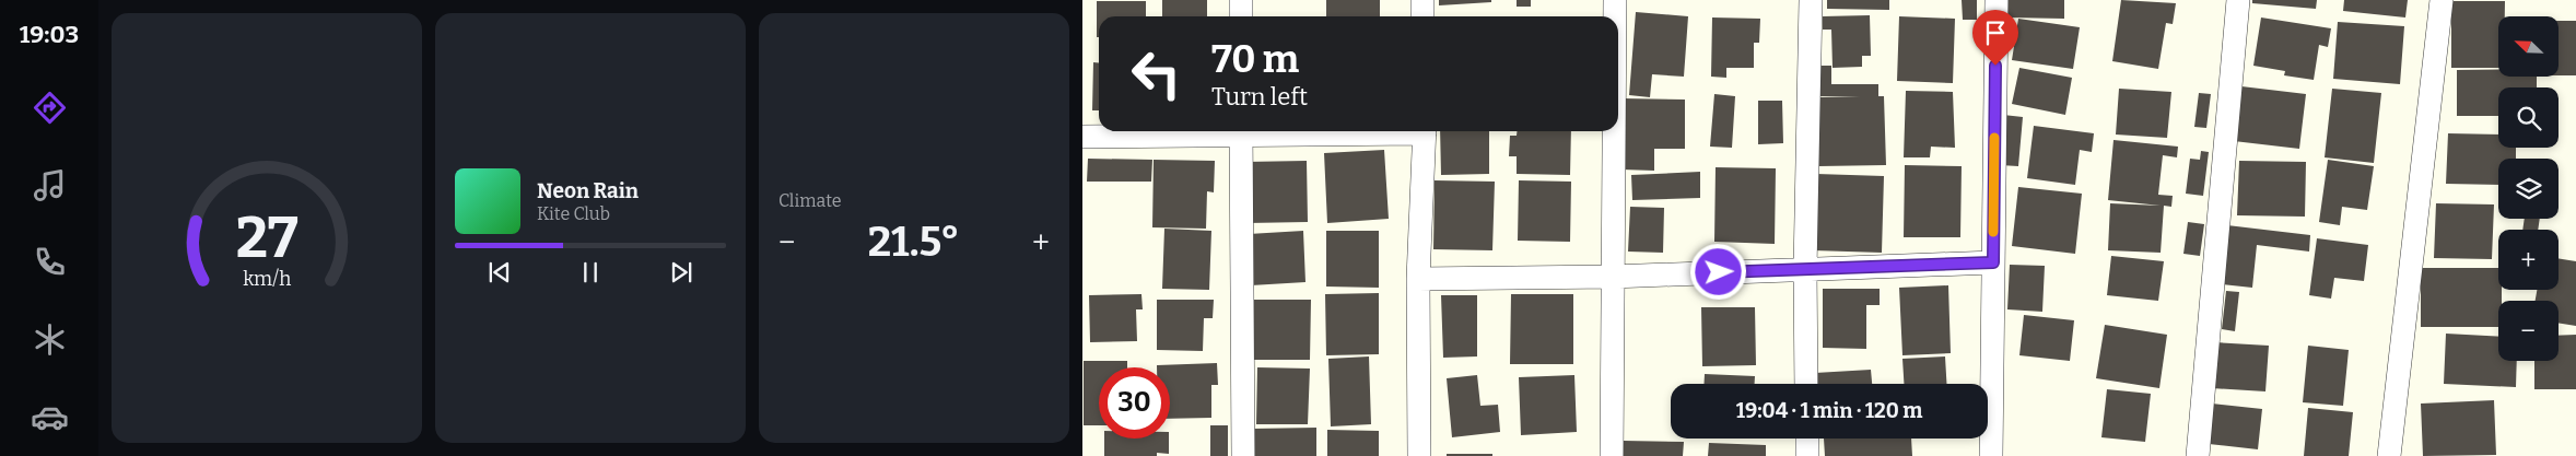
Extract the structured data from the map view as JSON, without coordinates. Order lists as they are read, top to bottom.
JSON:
{
  "north": "top left",
  "page": {
    "tabs": "19:03",
    "tile": "Climate",
    "map_buttons": ["+", "−"],
    "turn": ["70 m", "Turn left"],
    "song": ["Neon Rain", "Kite Club"],
    "heat": ["−", "21.5°", "+"],
    "limit": "30",
    "trip": "19:04 · 1 min · 120 m",
    "gauge": ["27", "km/h"]
  }
}
